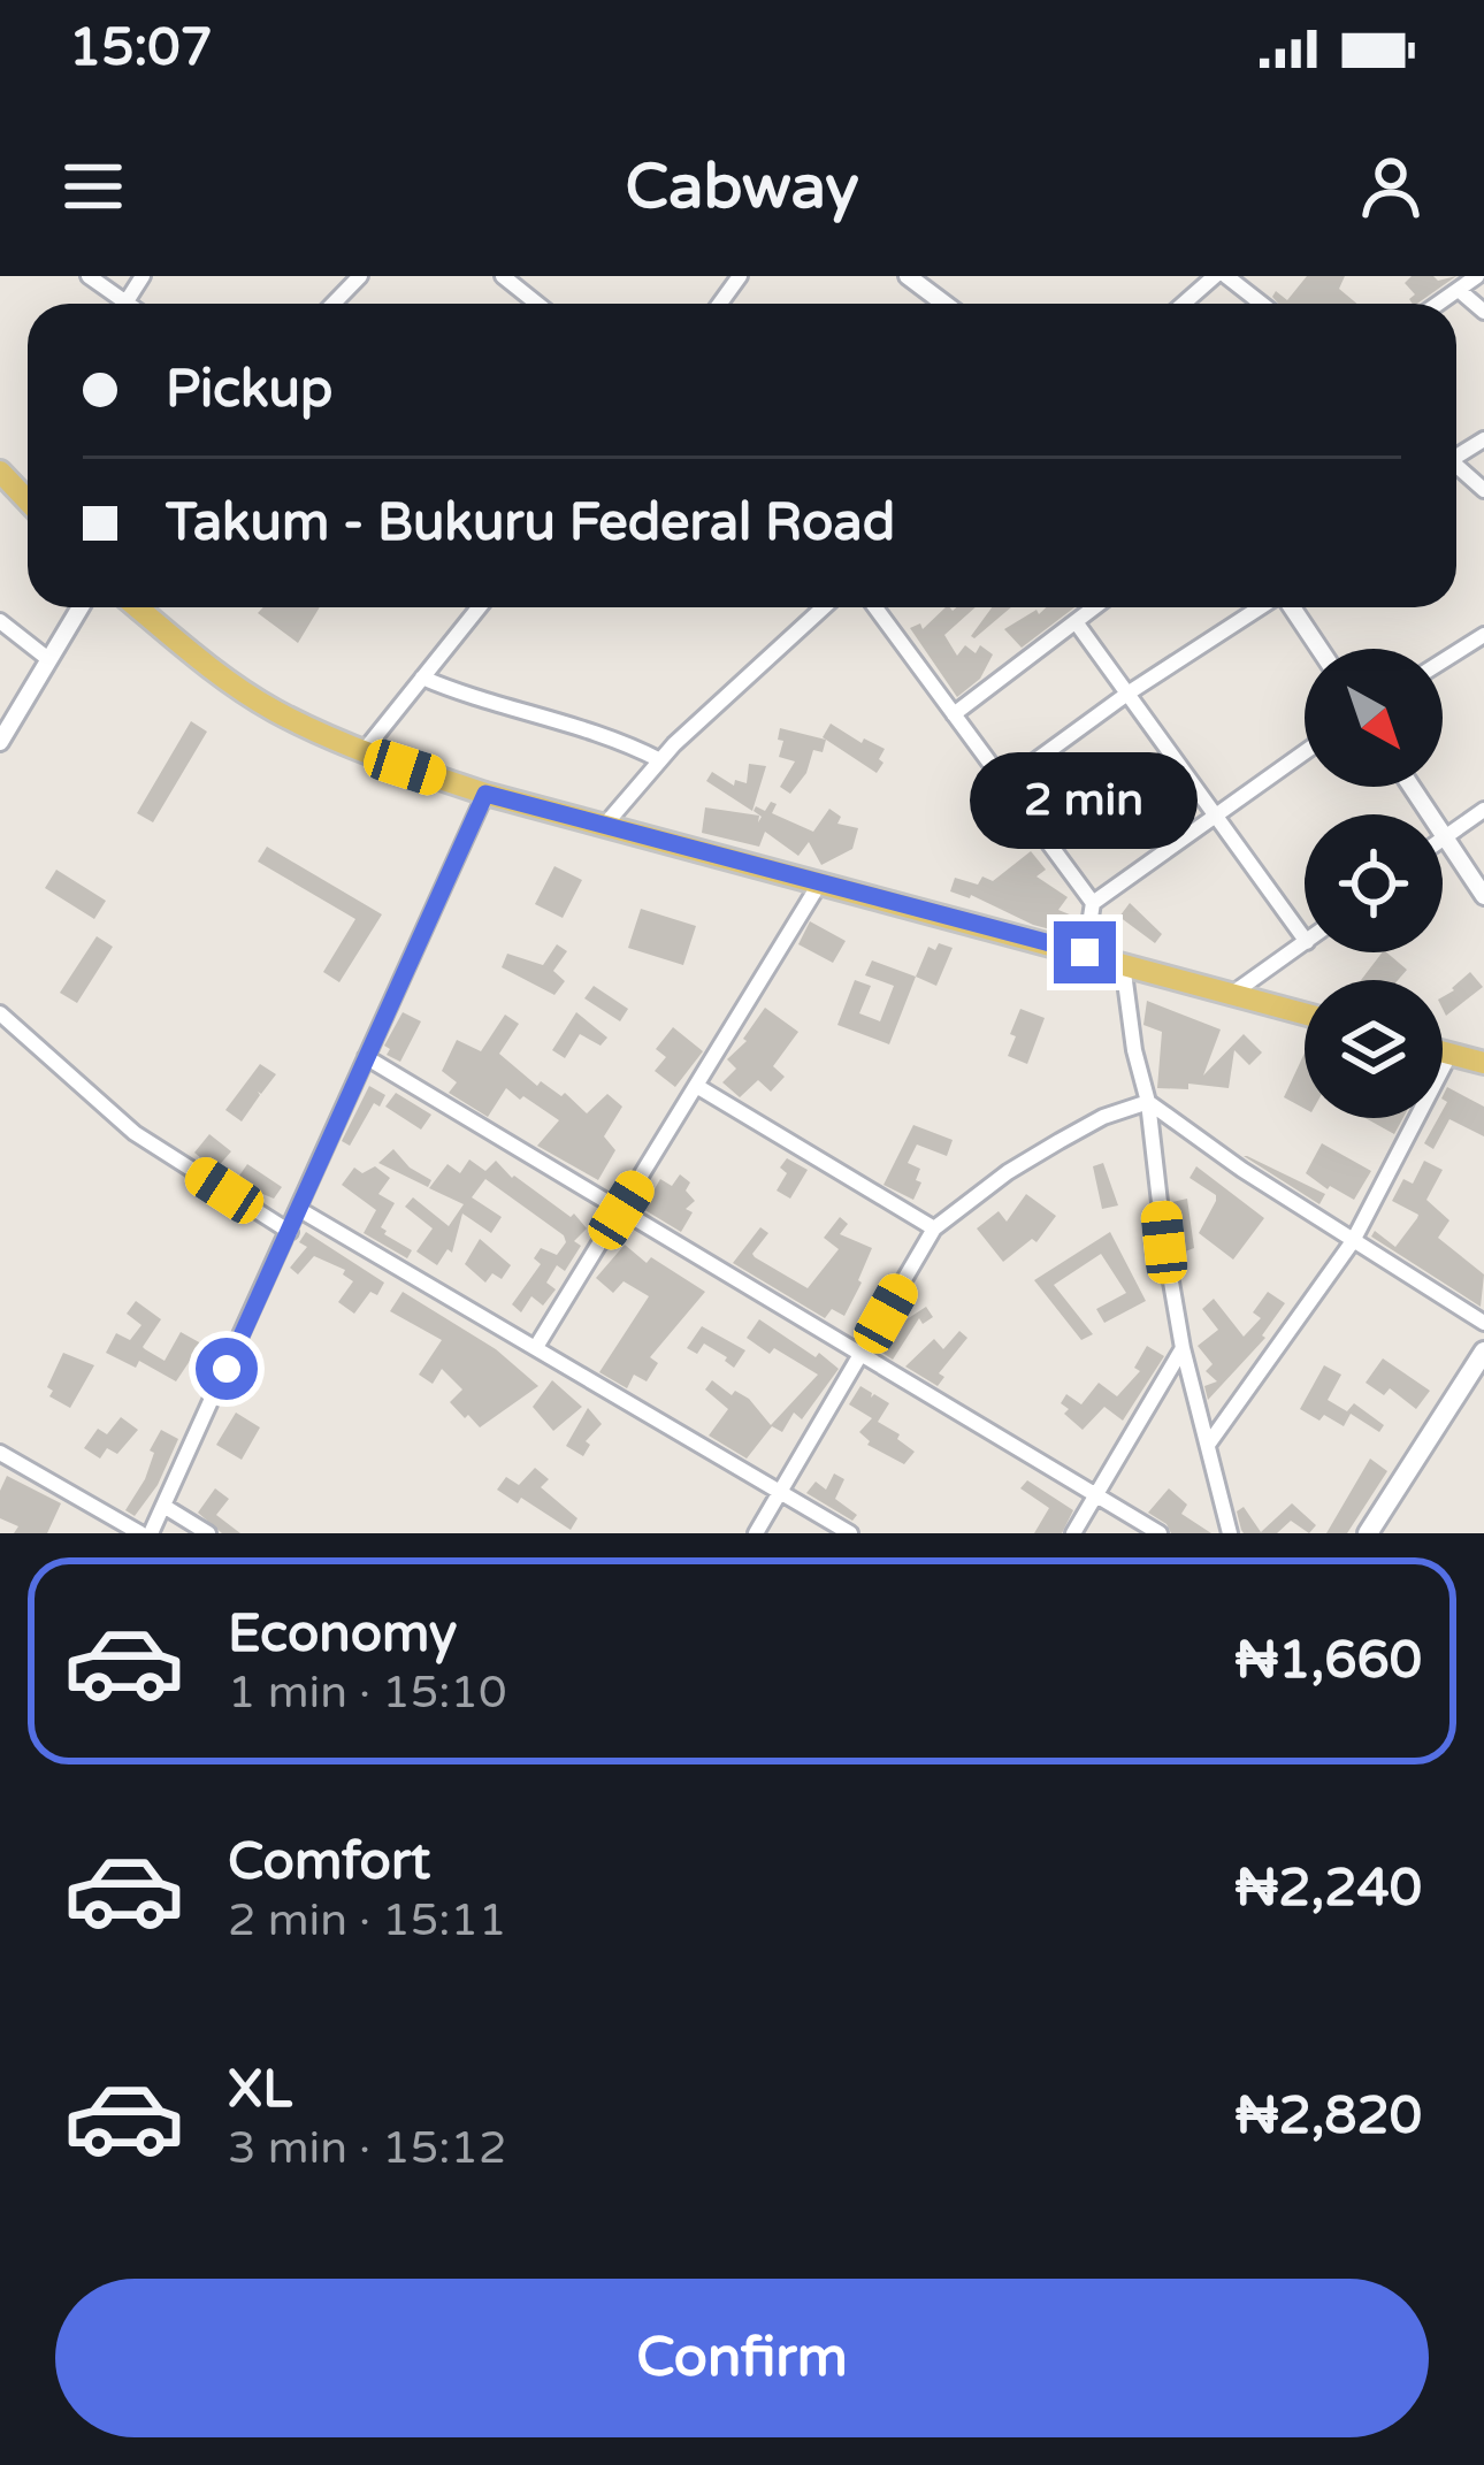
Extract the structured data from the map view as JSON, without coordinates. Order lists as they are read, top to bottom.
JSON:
{
  "north": "bottom right",
  "page": {
    "status": "15:07",
    "header": "Cabway",
    "banner": ["Pickup", "Takum - Bukuru Federal Road"],
    "bubble": "2 min",
    "list": [
      {
        "name": "Economy",
        "note": "1 min · 15:10",
        "value": "₦1,660"
      },
      {
        "name": "Comfort",
        "note": "2 min · 15:11",
        "value": "₦2,240"
      },
      {
        "name": "XL",
        "note": "3 min · 15:12",
        "value": "₦2,820"
      }
    ],
    "buttons": "Confirm"
  }
}
